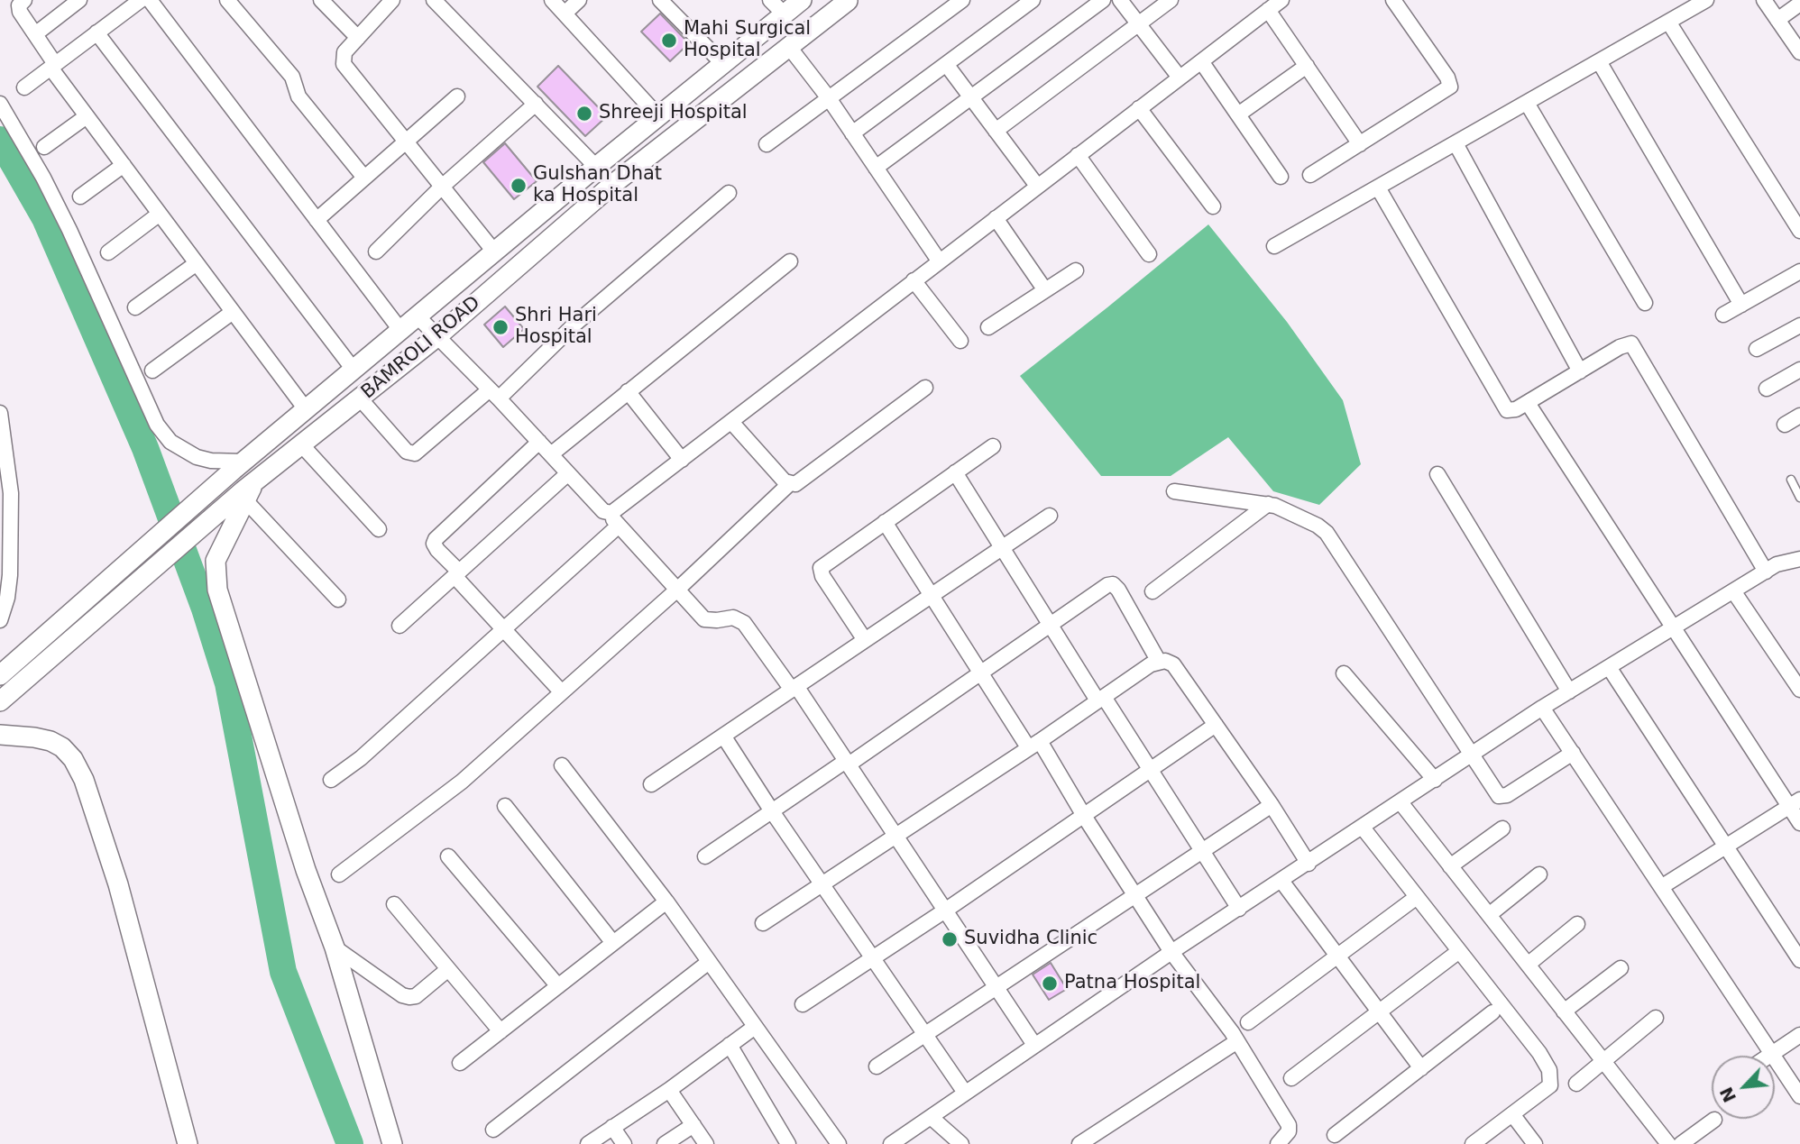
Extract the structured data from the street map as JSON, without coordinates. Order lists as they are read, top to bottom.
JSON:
{
  "streets": {
    "street": ["BAMROLI ROAD"]
  },
  "places": [
    "Mahi Surgical Hospital",
    "Shreeji Hospital",
    "Gulshan Dhat ka Hospital",
    "Shri Hari Hospital",
    "Suvidha Clinic",
    "Patna Hospital"
  ],
  "north": "bottom left"
}
